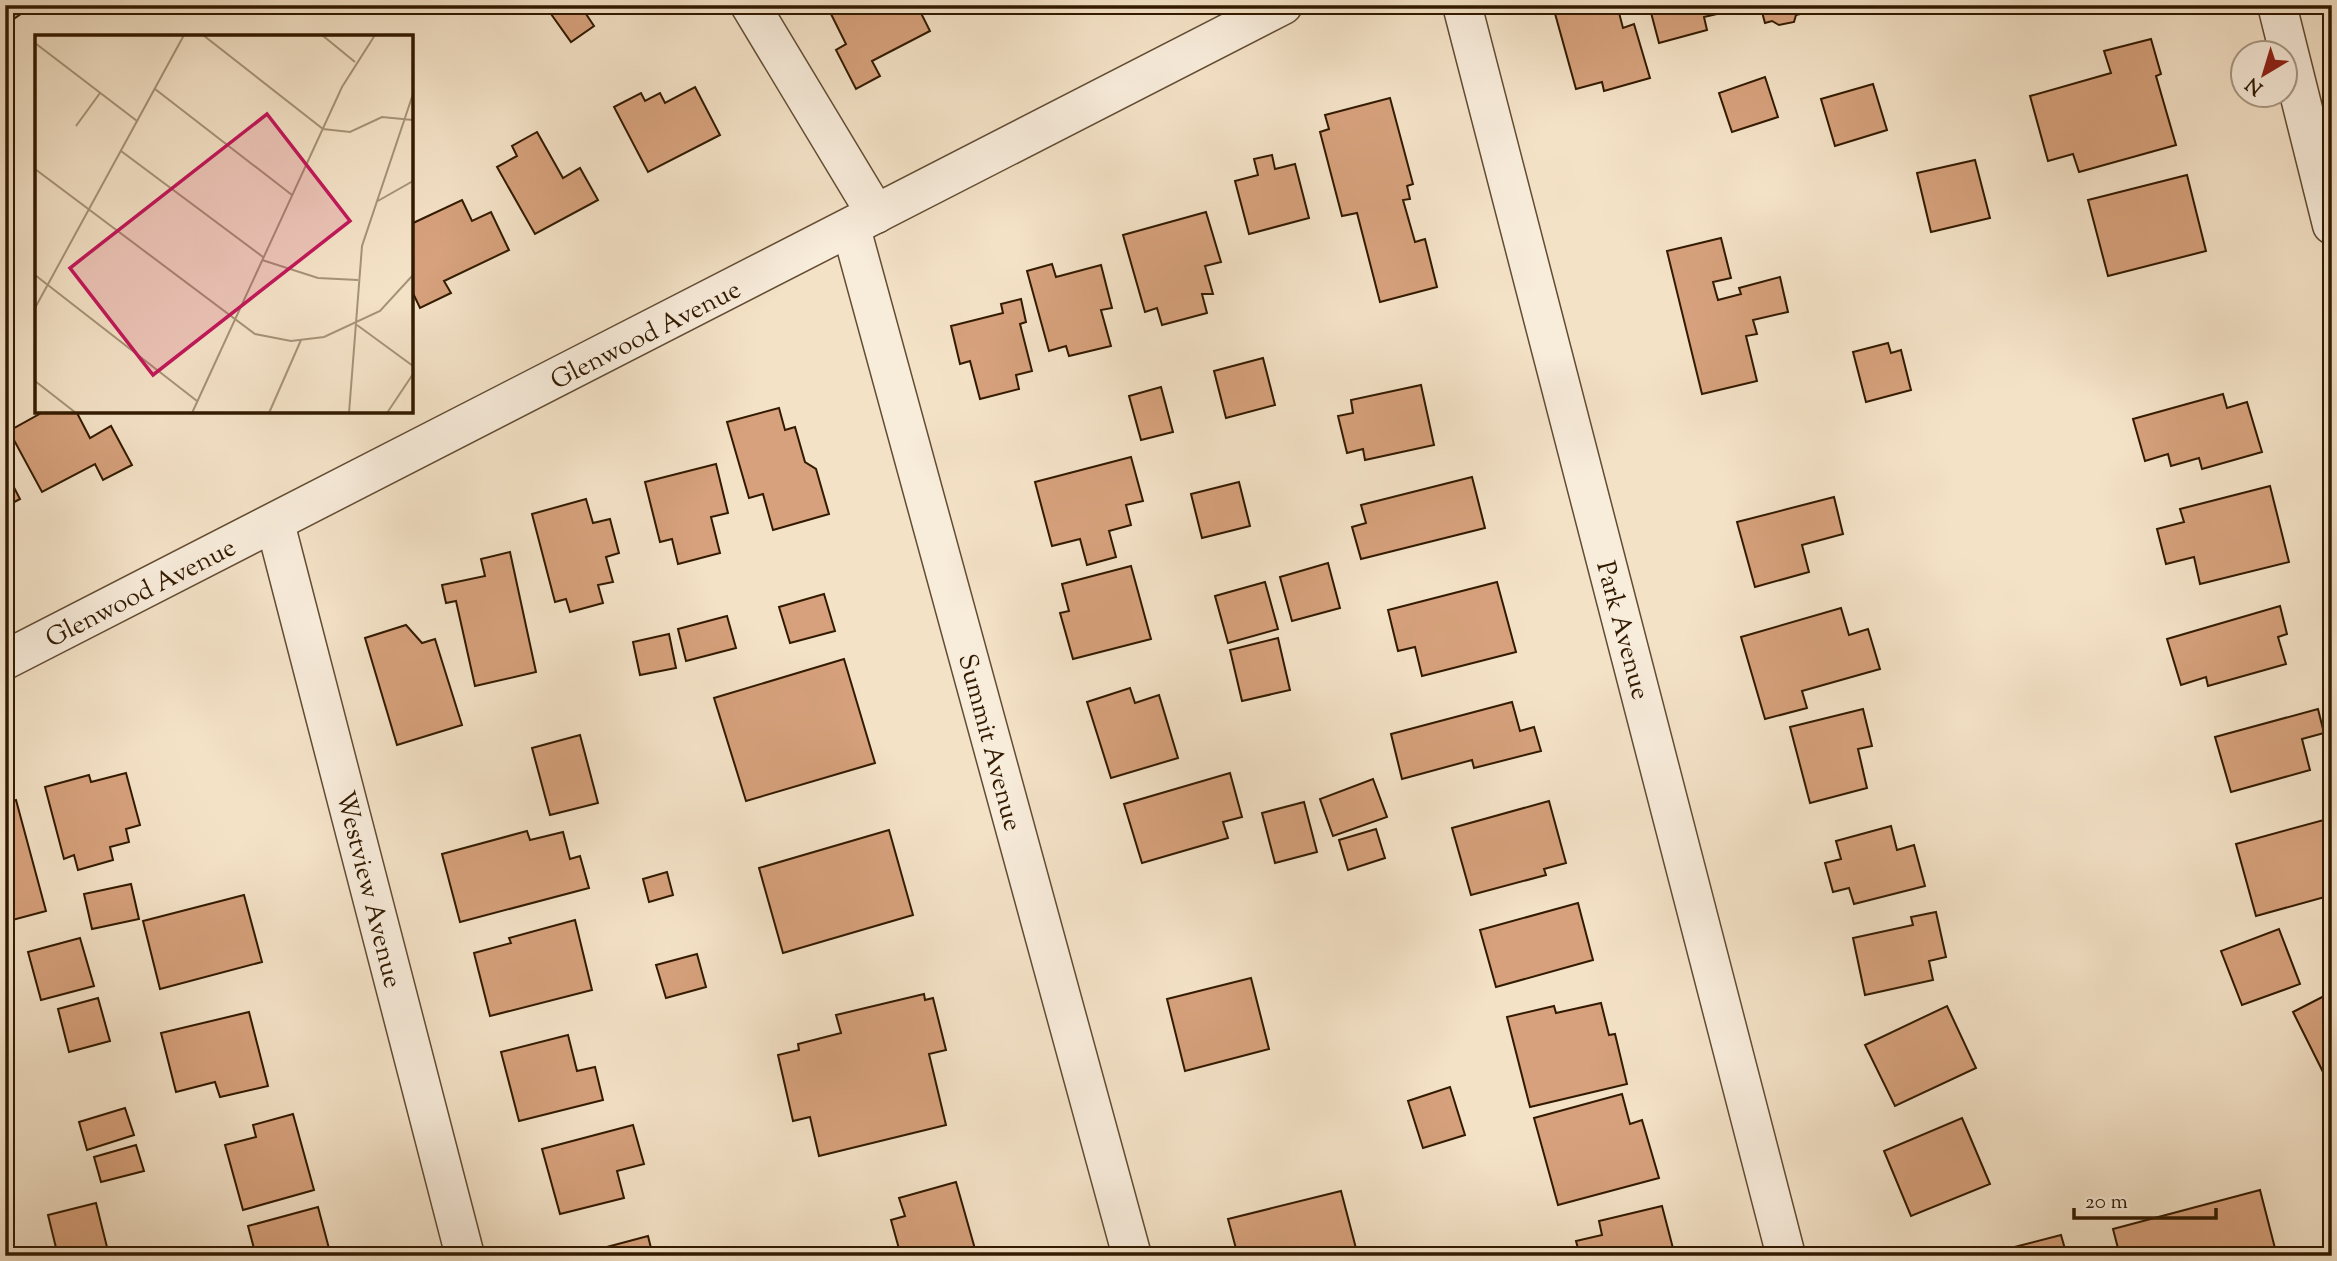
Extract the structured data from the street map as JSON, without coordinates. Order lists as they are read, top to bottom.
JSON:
{
  "streets": {
    "street": [
      "Glenwood Avenue",
      "Park Avenue",
      "Summit Avenue",
      "Westview Avenue"
    ]
  },
  "crossings": [
    ["Glenwood Avenue", "Summit Avenue"],
    ["Glenwood Avenue", "Westview Avenue"]
  ],
  "scale_bar": "20 m",
  "north": "bottom left"
}
